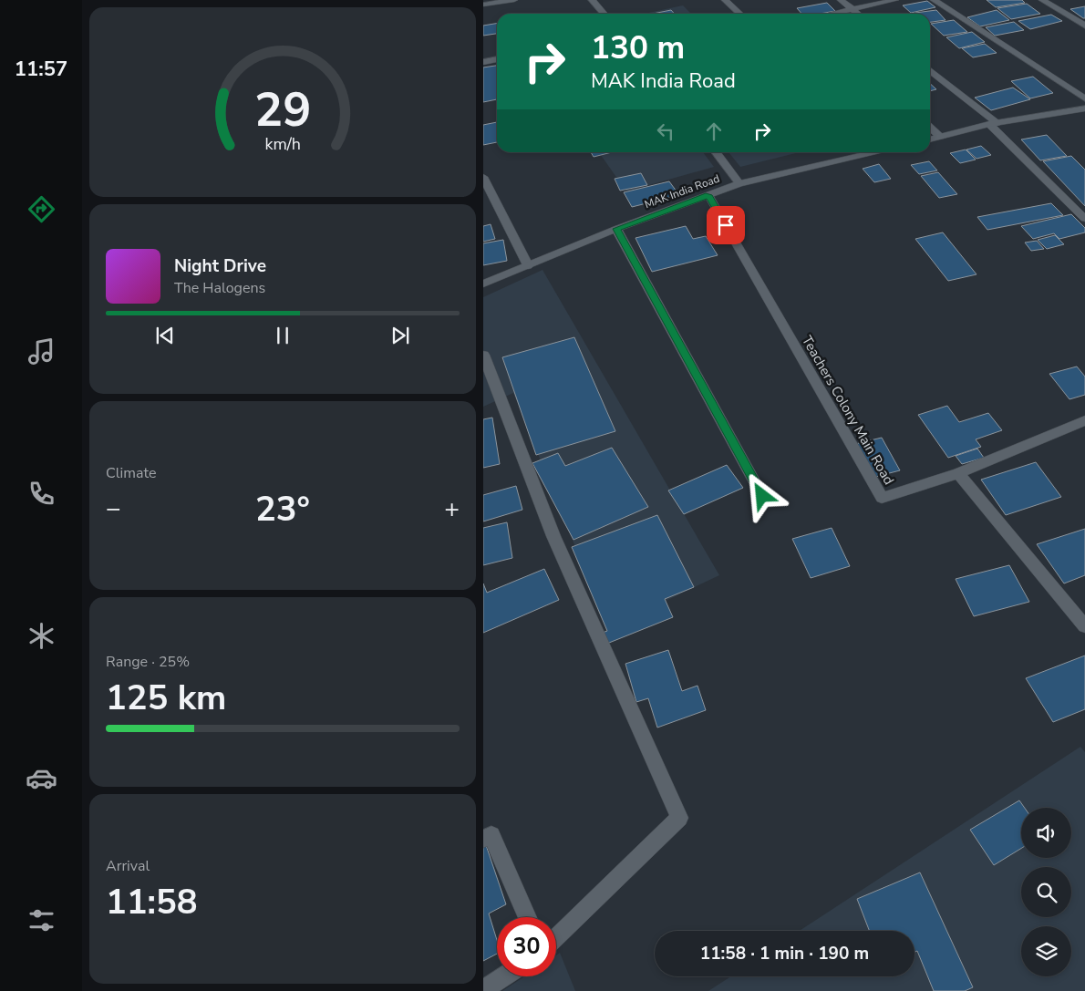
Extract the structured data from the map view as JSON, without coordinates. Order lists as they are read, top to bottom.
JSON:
{
  "streets": {
    "street": ["MAK India Road", "Teachers Colony Main Road"]
  },
  "crossings": [
    ["MAK India Road", "Teachers Colony Main Road"]
  ],
  "page": {
    "tabs": "11:57",
    "turn": ["130 m", "MAK India Road"],
    "song": ["Night Drive", "The Halogens"],
    "tile": [
      "Climate",
      ["Range · 25%", "125 km"],
      ["Arrival", "11:58"]
    ],
    "heat": ["−", "23°", "+"],
    "limit": "30",
    "trip": "11:58 · 1 min · 190 m",
    "gauge": ["29", "km/h"]
  }
}
